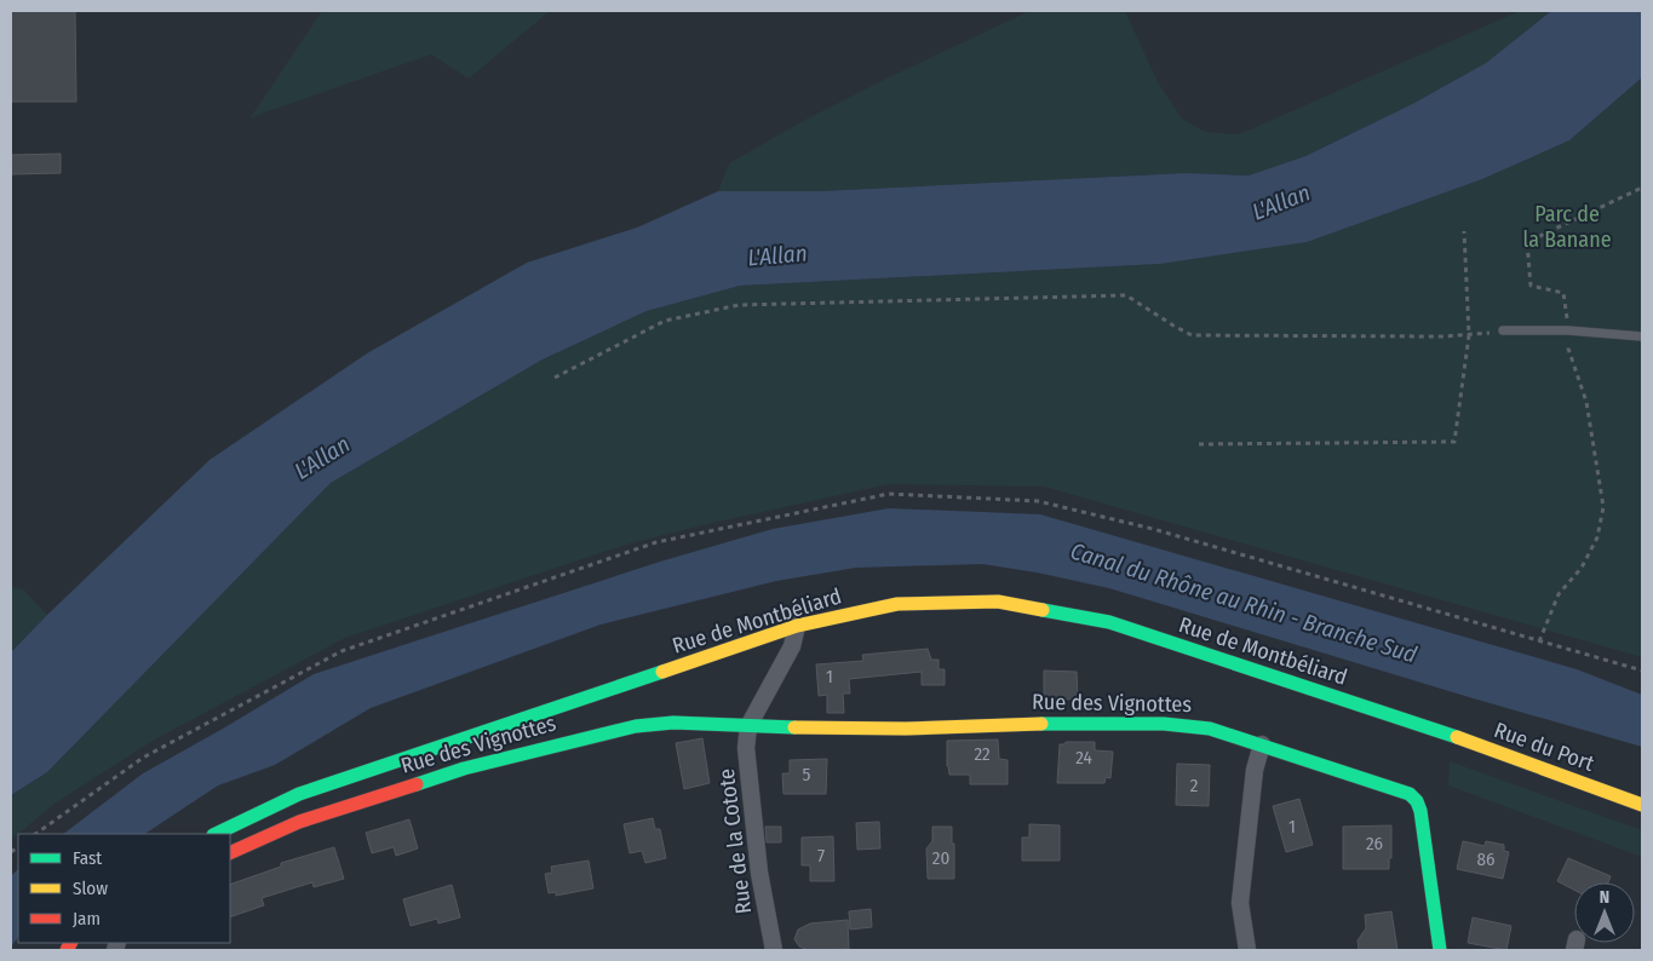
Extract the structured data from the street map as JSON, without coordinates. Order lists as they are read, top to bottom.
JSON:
{
  "streets": {
    "main road": ["Rue de Montbéliard", "Rue des Vignottes", "Rue du Port"],
    "street": ["Rue de la Cotote"]
  },
  "crossings": [
    ["Rue de Montbéliard", "Rue du Port"],
    ["Rue des Vignottes", "Rue de la Cotote"]
  ],
  "water": ["L'Allan", "Canal du Rhône au Rhin - Branche Sud"],
  "parks": ["Parc de la Banane"],
  "house_numbers": [
    "1",
    "22",
    "24",
    "5",
    "2",
    "1",
    "26",
    "7",
    "20",
    "86"
  ],
  "legend": ["Fast", "Slow", "Jam"],
  "north": "top"
}
